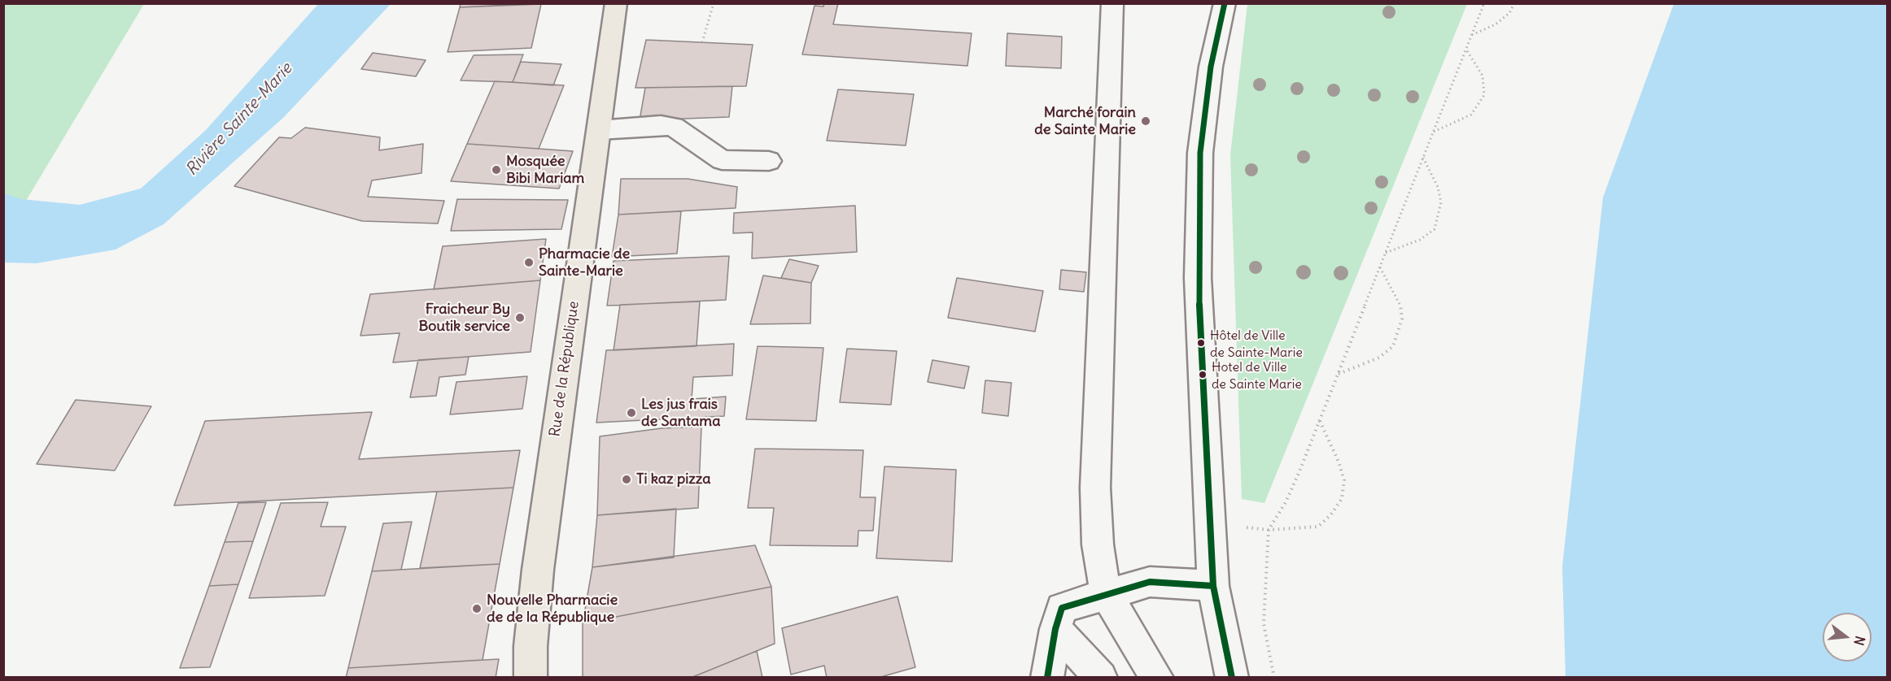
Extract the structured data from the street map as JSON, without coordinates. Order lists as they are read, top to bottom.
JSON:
{
  "streets": {
    "main road": ["Rue de la République"]
  },
  "water": ["Rivière Sainte-Marie"],
  "places": [
    "Marché forain de Sainte Marie",
    "Mosquée Bibi Mariam",
    "Pharmacie de Sainte-Marie",
    "Fraicheur By Boutik service",
    "Hôtel de Ville de Sainte-Marie",
    "Hotel de Ville de Sainte Marie",
    "Les jus frais de Santama",
    "Ti kaz pizza",
    "Nouvelle Pharmacie de de la République"
  ],
  "north": "right"
}
